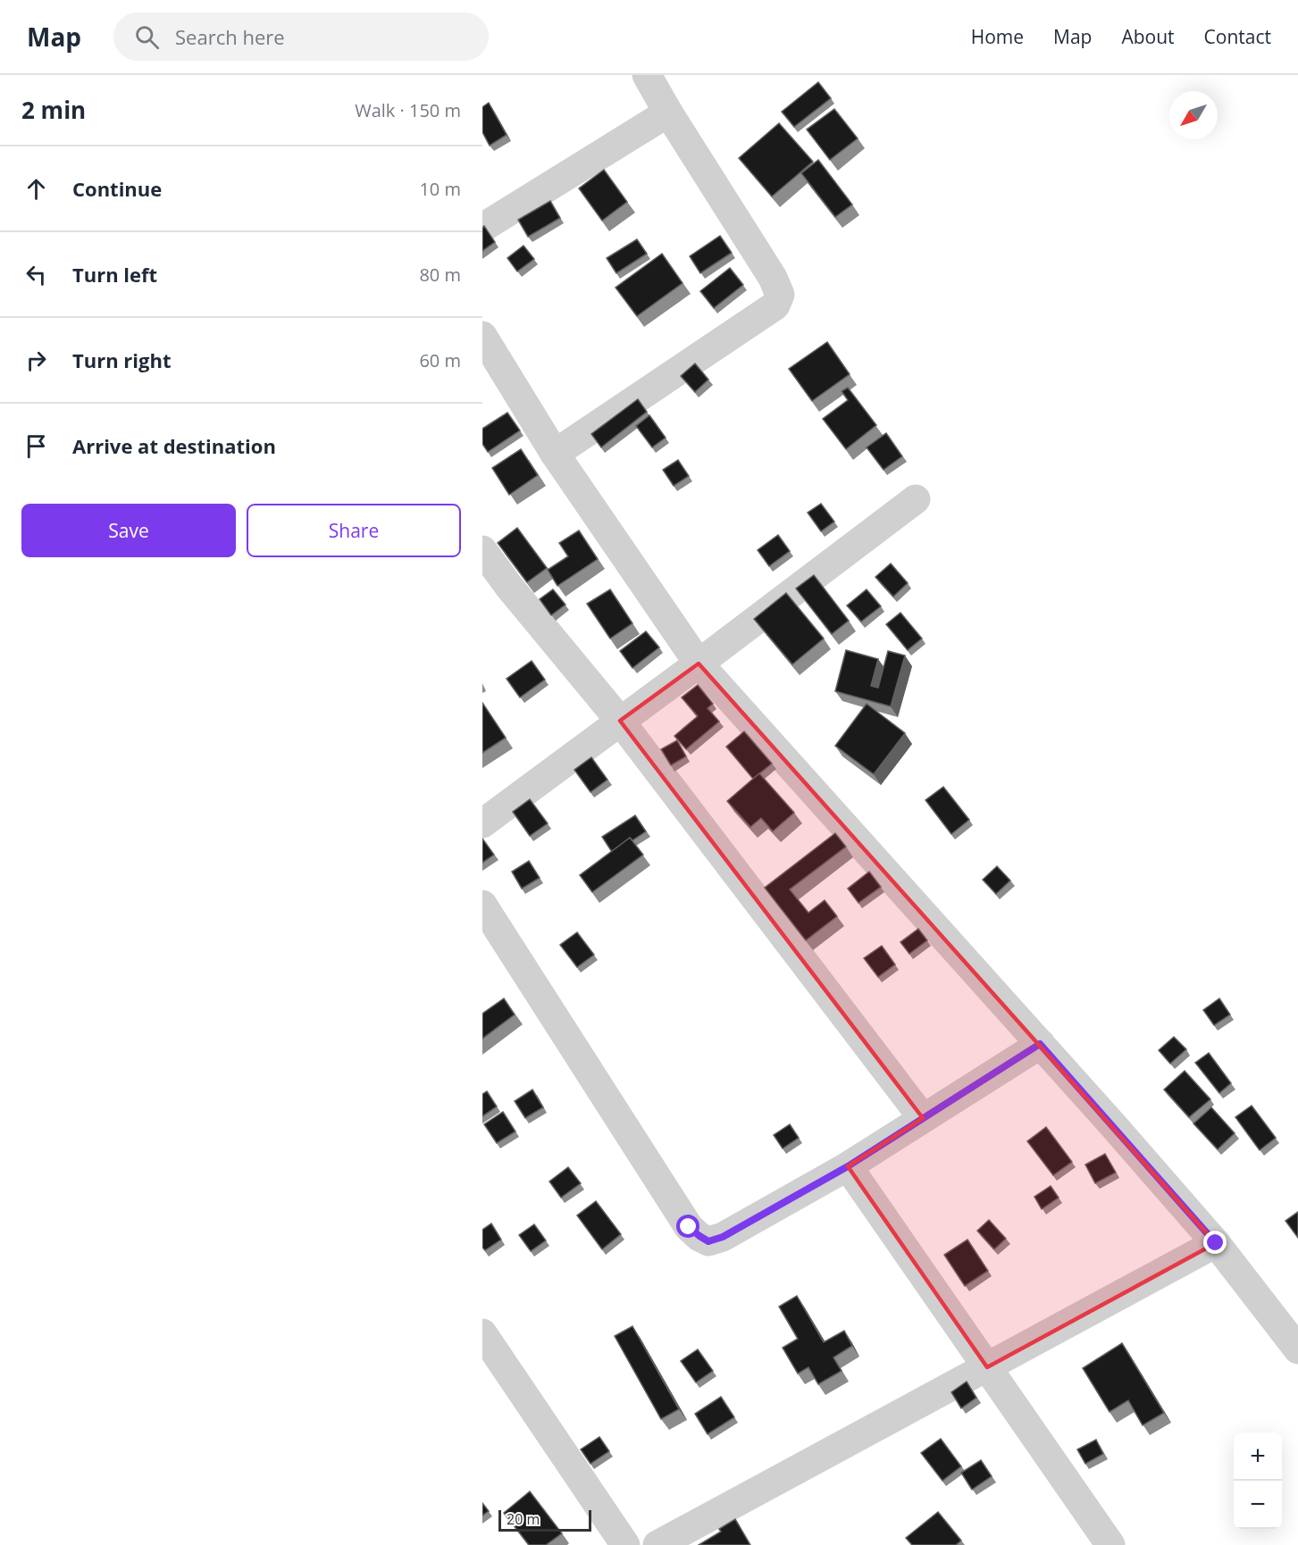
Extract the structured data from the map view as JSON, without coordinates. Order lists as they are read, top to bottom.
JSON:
{
  "scale_bar": "20 m",
  "north": "bottom left",
  "page": {
    "header": "Map",
    "search": "Search here",
    "nav": [
      "Home",
      "Map",
      "About",
      "Contact"
    ],
    "heading": ["2 min", "Walk · 150 m"],
    "list": [
      ["Continue", "10 m"],
      ["Turn left", "80 m"],
      ["Turn right", "60 m"],
      "Arrive at destination"
    ],
    "buttons": ["Save", "Share"],
    "map_buttons": ["+", "−"],
    "scale": "20 m"
  }
}
